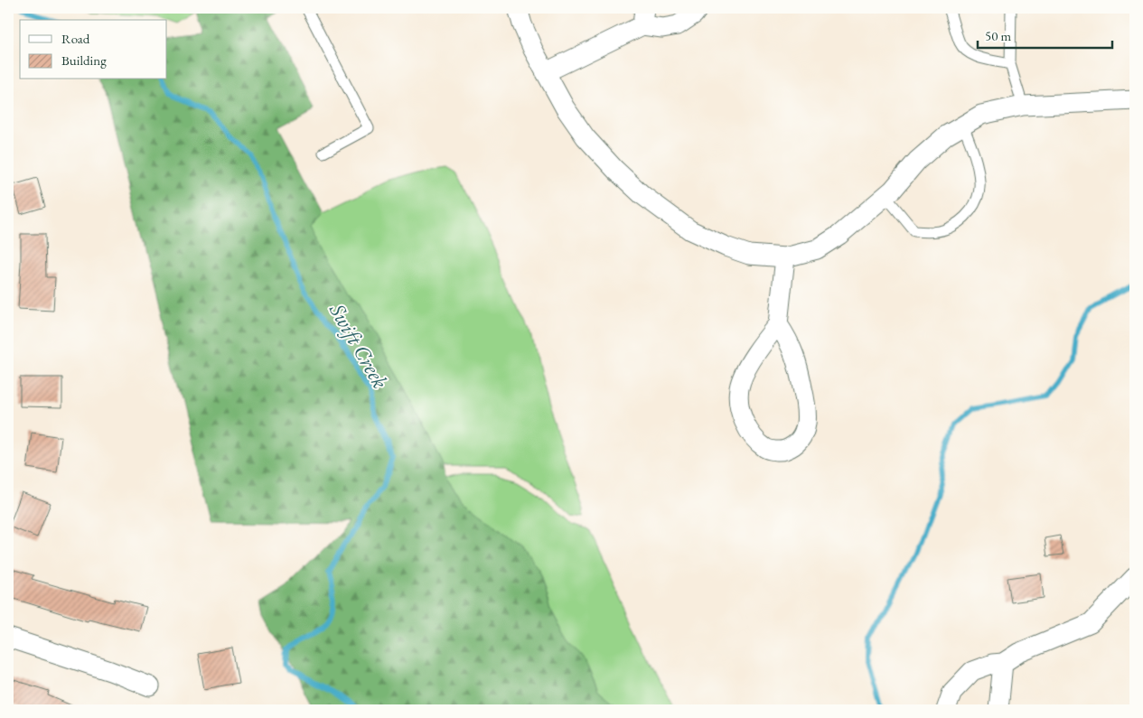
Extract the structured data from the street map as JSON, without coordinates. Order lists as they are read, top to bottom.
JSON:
{
  "water": ["Swift Creek"],
  "legend": ["Road", "Building"],
  "scale_bar": "50 m"
}
